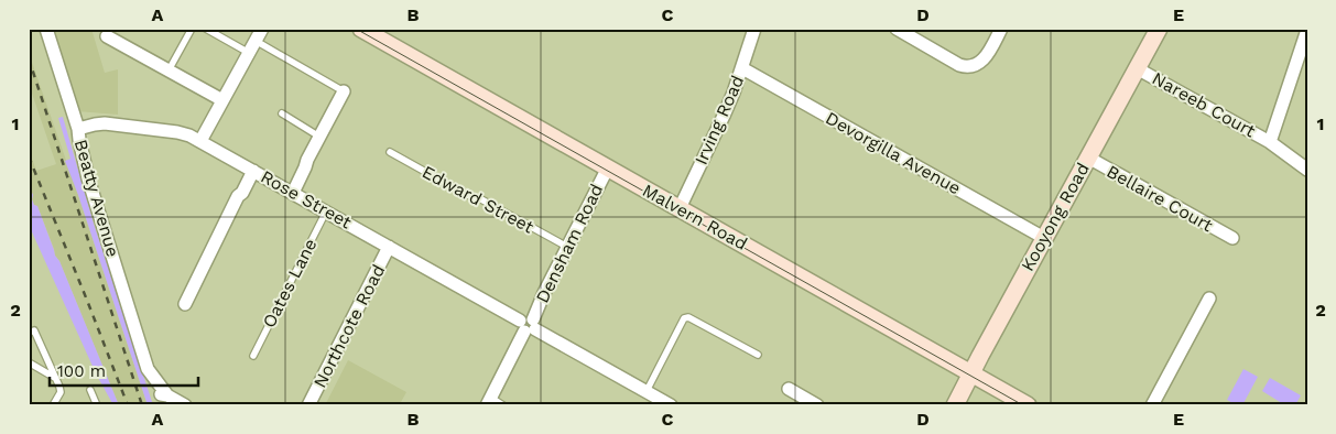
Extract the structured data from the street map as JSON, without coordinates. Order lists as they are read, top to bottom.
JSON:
{
  "streets": {
    "main road": ["Malvern Road", "Kooyong Road"],
    "street": [
      "Nareeb Court",
      "Irving Road",
      "Devorgilla Avenue",
      "Beatty Avenue",
      "Bellaire Court",
      "Rose Street",
      "Densham Road",
      "Northcote Road"
    ],
    "lane": ["Edward Street", "Oates Lane"]
  },
  "crossings": [
    ["Nareeb Court", "Kooyong Road"],
    ["Irving Road", "Devorgilla Avenue"],
    ["Irving Road", "Malvern Road"],
    ["Devorgilla Avenue", "Kooyong Road"],
    ["Beatty Avenue", "Rose Street"],
    ["Bellaire Court", "Kooyong Road"],
    ["Rose Street", "Densham Road"],
    ["Rose Street", "Oates Lane"],
    ["Rose Street", "Northcote Road"],
    ["Edward Street", "Densham Road"],
    ["Malvern Road", "Kooyong Road"],
    ["Malvern Road", "Densham Road"]
  ],
  "scale_bar": "100 m",
  "grid": {
    "columns": [
      "A",
      "B",
      "C",
      "D",
      "E"
    ],
    "rows": ["1", "2"]
  }
}
